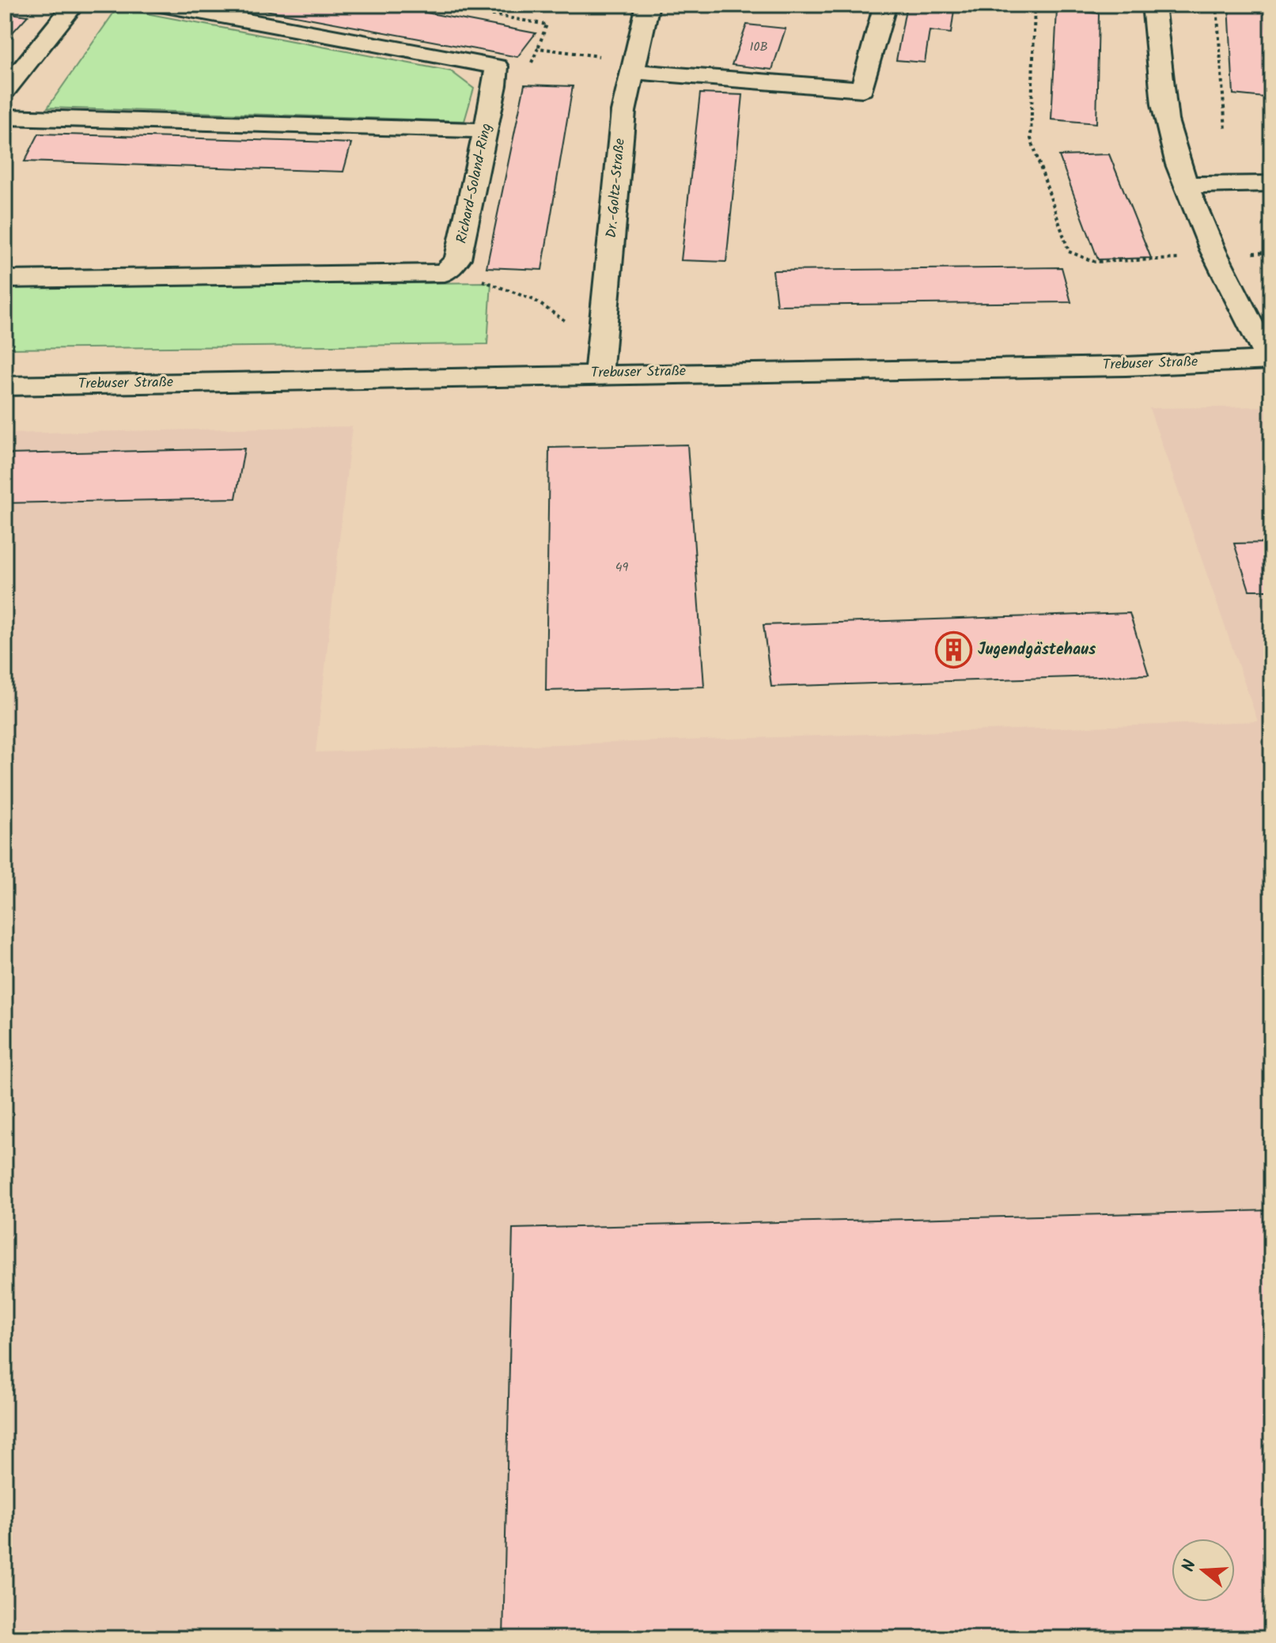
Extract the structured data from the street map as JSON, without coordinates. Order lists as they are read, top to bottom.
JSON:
{
  "streets": {
    "street": ["Richard-Soland-Ring", "Dr.-Goltz-Straße", "Trebuser Straße"]
  },
  "crossings": [
    ["Dr.-Goltz-Straße", "Trebuser Straße"]
  ],
  "places": {
    "building": ["Jugendgästehaus"]
  },
  "house_numbers": ["10B", "49"],
  "north": "left"
}
